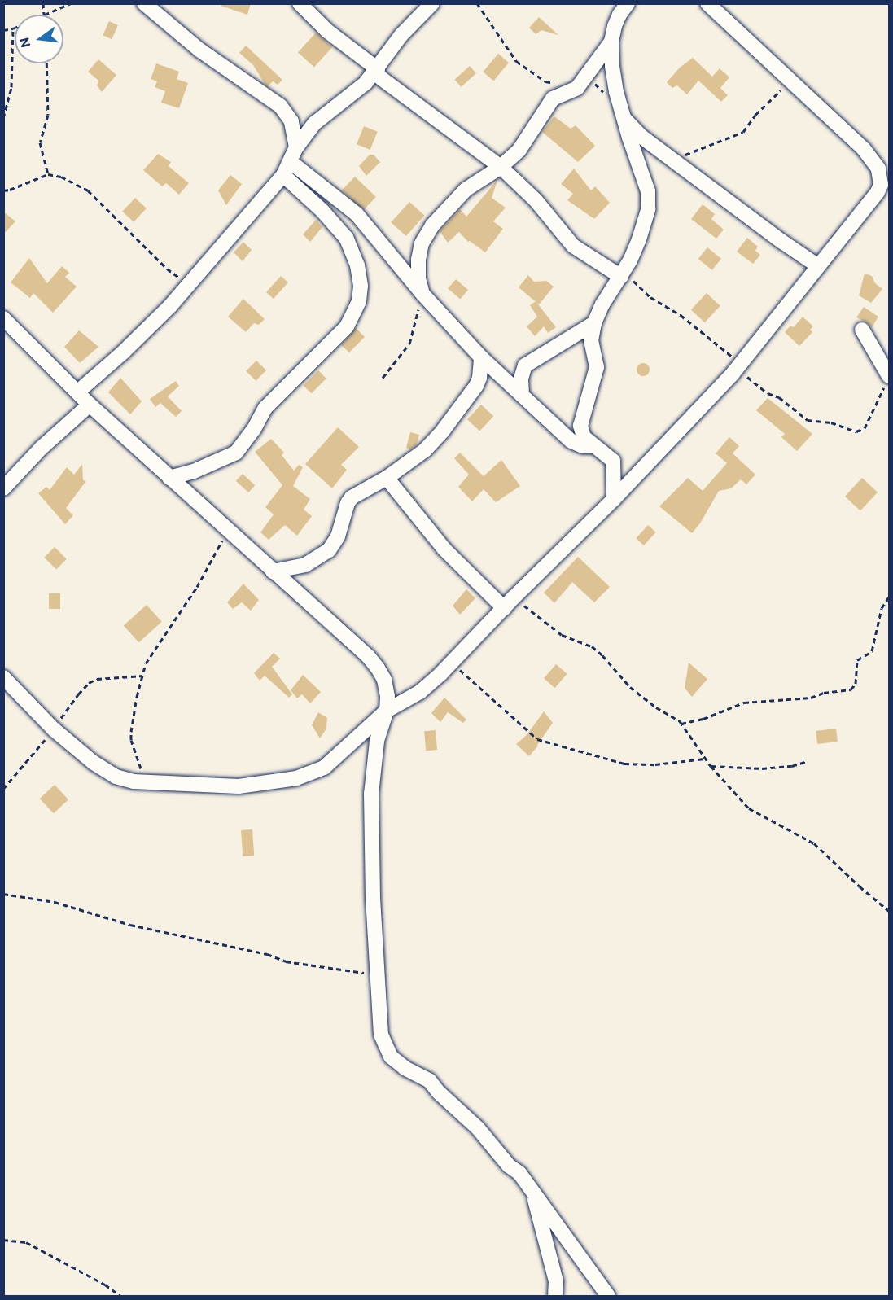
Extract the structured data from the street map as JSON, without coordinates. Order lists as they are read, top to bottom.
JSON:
{
  "north": "left"
}
